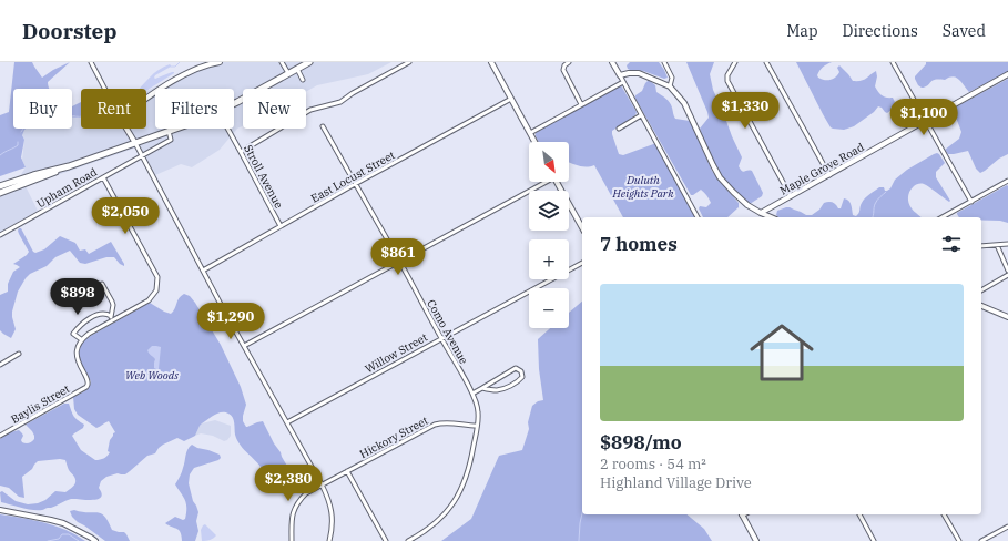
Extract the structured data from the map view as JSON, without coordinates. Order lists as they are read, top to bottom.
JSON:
{
  "streets": {
    "street": [
      "Maple Grove Road",
      "Stroll Avenue",
      "East Locust Street",
      "Upham Road",
      "Como Avenue",
      "Willow Street",
      "Baylis Street",
      "Hickory Street"
    ]
  },
  "crossings": [
    ["Stroll Avenue", "East Locust Street"],
    ["East Locust Street", "Como Avenue"],
    ["Como Avenue", "Willow Street"],
    ["Como Avenue", "Hickory Street"]
  ],
  "parks": ["Duluth Heights Park", "Web Woods"],
  "north": "bottom right",
  "page": {
    "header": "Doorstep",
    "nav": ["Map", "Directions", "Saved"],
    "chip": [
      "Buy",
      "Rent",
      "Filters",
      "New"
    ],
    "price": [
      "$1,330",
      "$1,100",
      "$2,050",
      "$861",
      "$898",
      "$1,290",
      "$2,380"
    ],
    "map_buttons": ["+", "−"],
    "heading": "7 homes",
    "list": [
      {
        "name": "$898/mo",
        "note": "2 rooms · 54 m² · Highland Village Drive"
      }
    ]
  }
}
